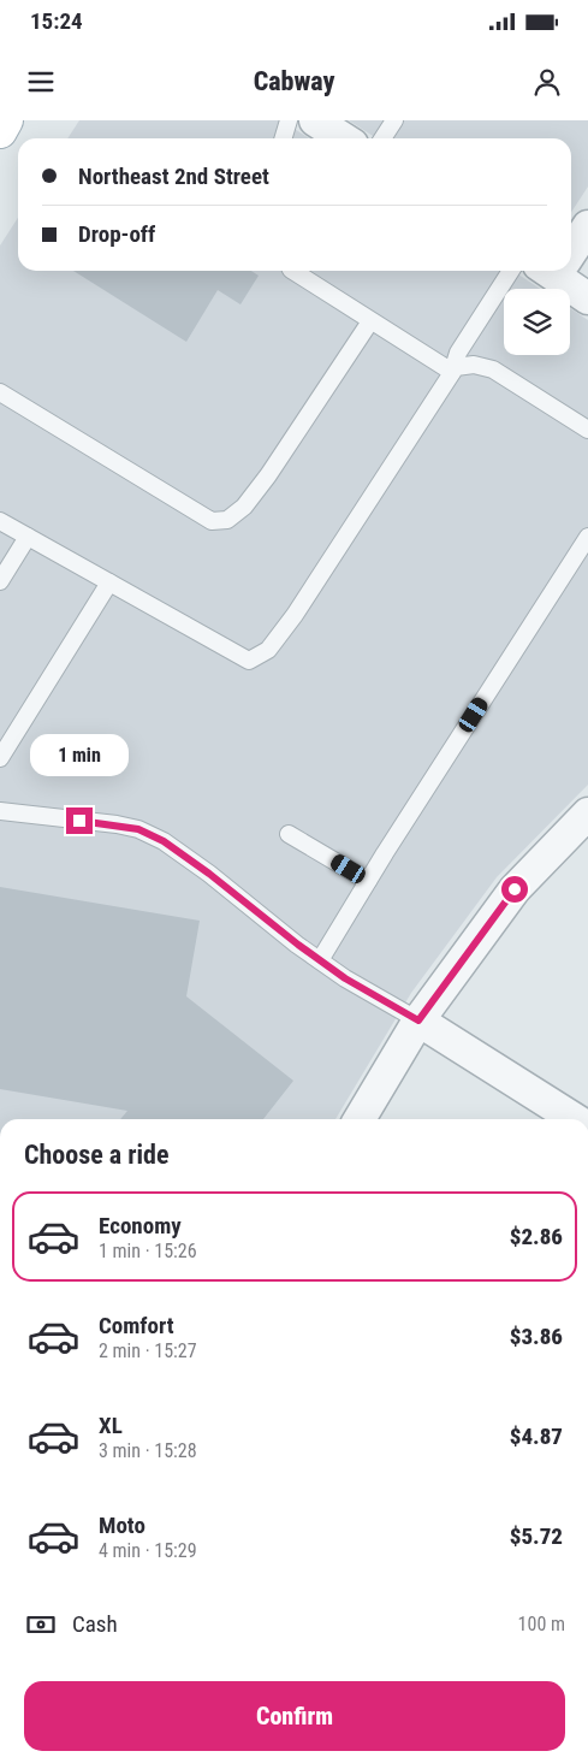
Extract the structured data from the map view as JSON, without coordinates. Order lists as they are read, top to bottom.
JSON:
{
  "page": {
    "status": "15:24",
    "header": "Cabway",
    "banner": ["Northeast 2nd Street", "Drop-off"],
    "bubble": "1 min",
    "heading": "Choose a ride",
    "list": [
      {
        "name": "Economy",
        "note": "1 min · 15:26",
        "value": "$2.86"
      },
      {
        "name": "Comfort",
        "note": "2 min · 15:27",
        "value": "$3.86"
      },
      {
        "name": "XL",
        "note": "3 min · 15:28",
        "value": "$4.87"
      },
      {
        "name": "Moto",
        "note": "4 min · 15:29",
        "value": "$5.72"
      }
    ],
    "pay": ["Cash", "100 m"],
    "buttons": "Confirm"
  }
}
